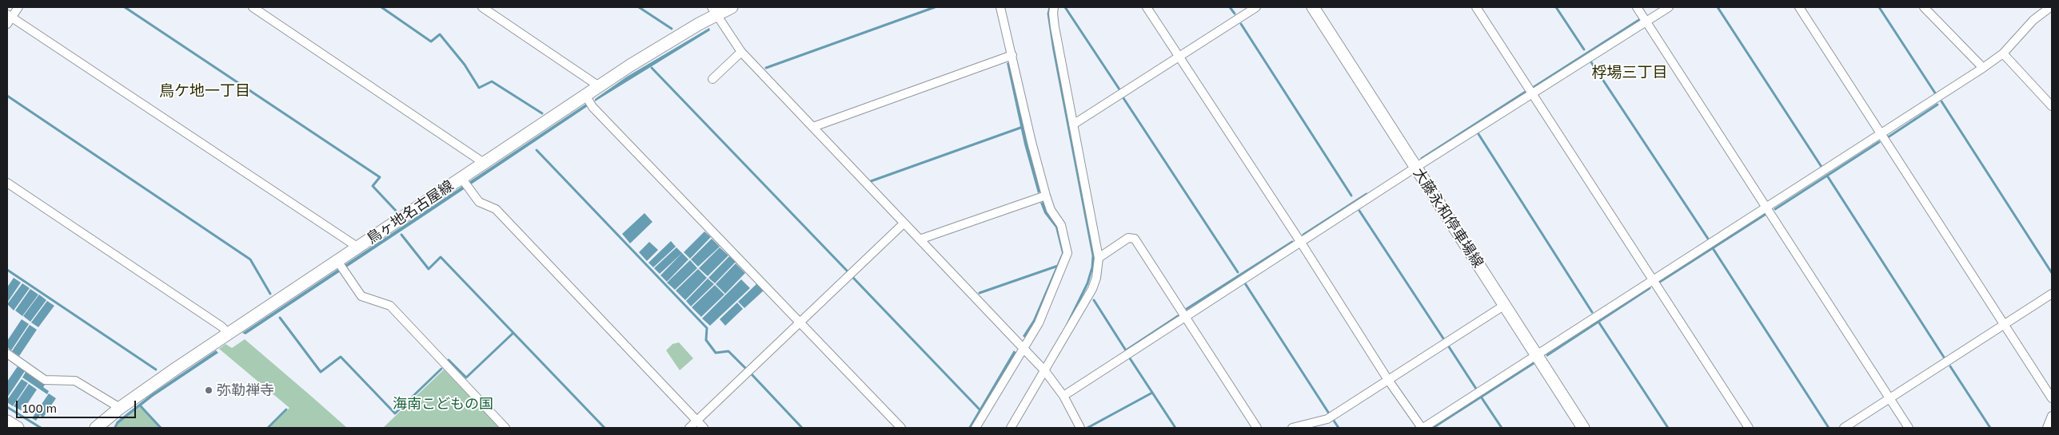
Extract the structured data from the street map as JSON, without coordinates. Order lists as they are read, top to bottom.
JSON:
{
  "streets": {
    "main road": ["鳥ヶ地名古屋線", "大藤永和停車場線"]
  },
  "districts": ["桴場三丁目", "鳥ケ地一丁目"],
  "parks": ["海南こどもの国"],
  "places": ["弥勒禅寺"],
  "scale_bar": "100 m"
}
